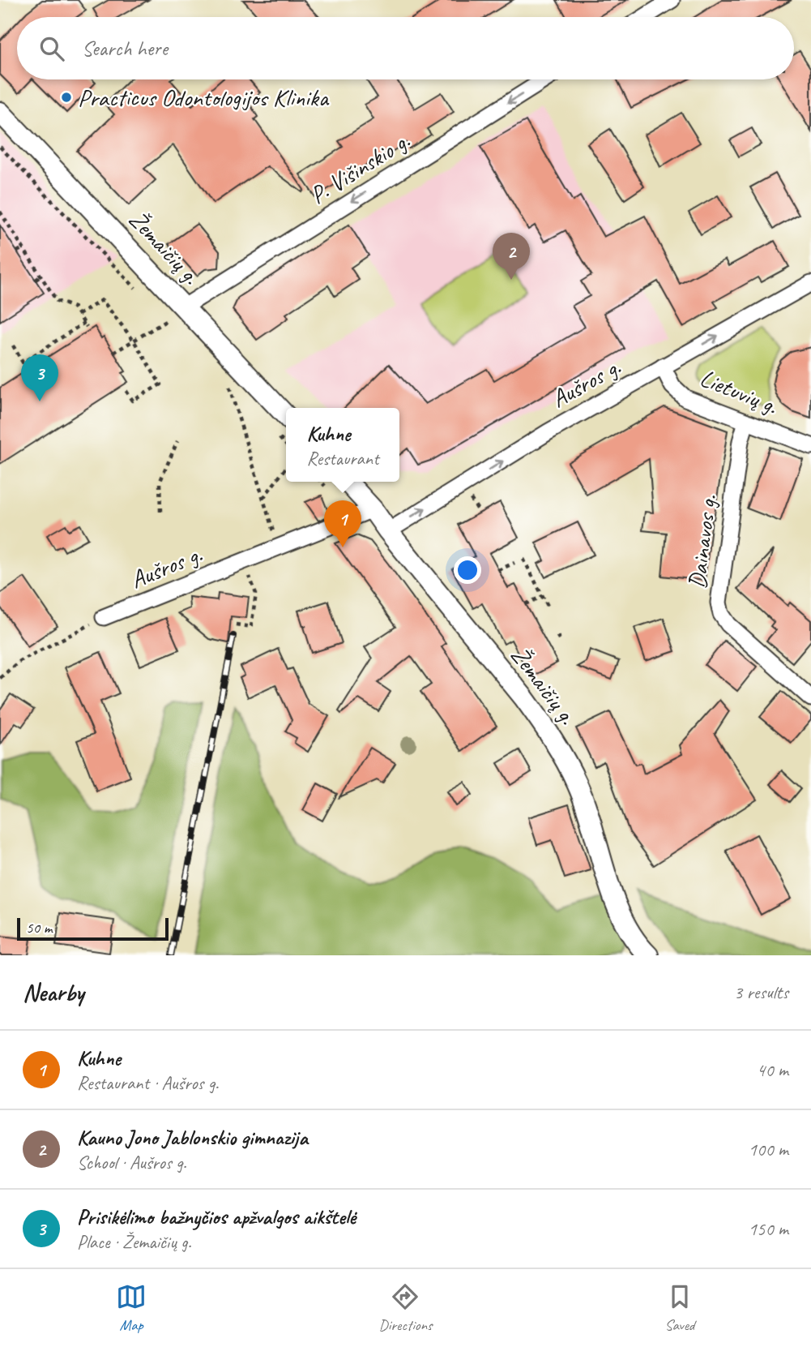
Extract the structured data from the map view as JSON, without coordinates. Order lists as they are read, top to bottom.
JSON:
{
  "streets": {
    "street": [
      "P. Višinskio g.",
      "Žemaičių g.",
      "Aušros g.",
      "Lietuvių g.",
      "Dainavos g."
    ]
  },
  "crossings": [
    ["P. Višinskio g.", "Žemaičių g."],
    ["Žemaičių g.", "Aušros g."],
    ["Aušros g.", "Lietuvių g."],
    ["Lietuvių g.", "Dainavos g."]
  ],
  "one_way": ["P. Višinskio g.", "Aušros g."],
  "places": ["Practicus Odontologijos Klinika"],
  "scale_bar": "50 m",
  "page": {
    "search": "Search here",
    "pins": ["2", "3", "1"],
    "popup": ["Kuhne", "Restaurant"],
    "scale": "50 m",
    "heading": ["Nearby", "3 results"],
    "list": [
      {
        "mark": "1",
        "name": "Kuhne",
        "note": "Restaurant · Aušros g.",
        "value": "40 m"
      },
      {
        "mark": "2",
        "name": "Kauno Jono Jablonskio gimnazija",
        "note": "School · Aušros g.",
        "value": "100 m"
      },
      {
        "mark": "3",
        "name": "Prisikėlimo bažnyčios apžvalgos aikštelė",
        "note": "Place · Žemaičių g.",
        "value": "150 m"
      }
    ],
    "nav": ["Map", "Directions", "Saved"]
  }
}
